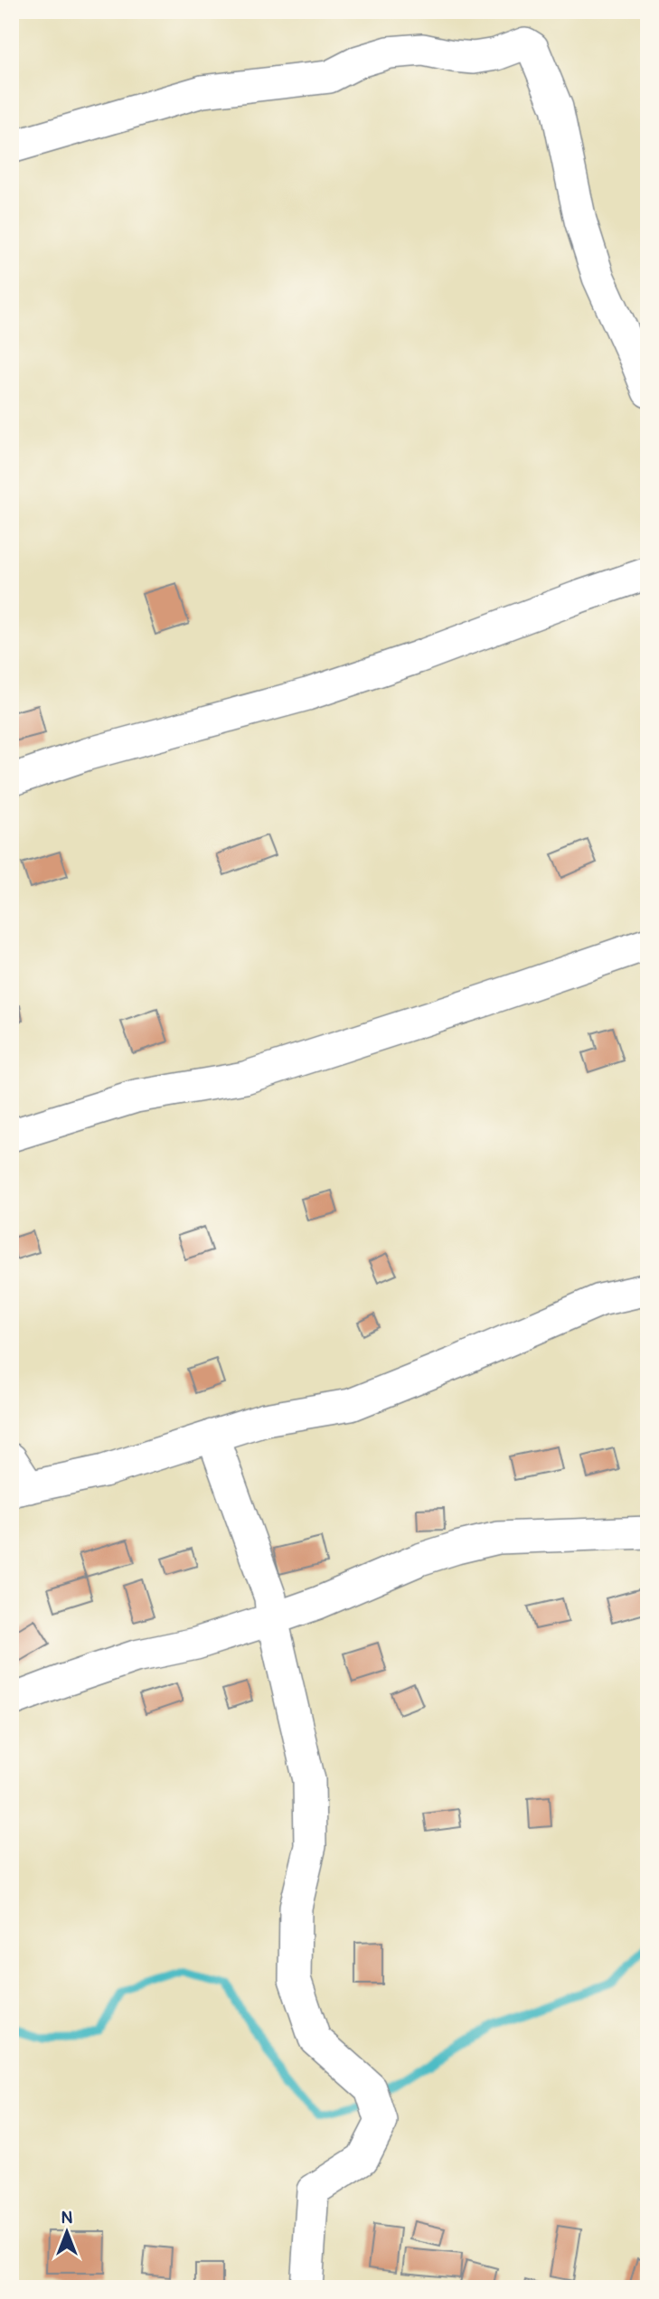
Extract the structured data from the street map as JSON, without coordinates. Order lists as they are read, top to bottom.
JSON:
{
  "north": "top"
}
